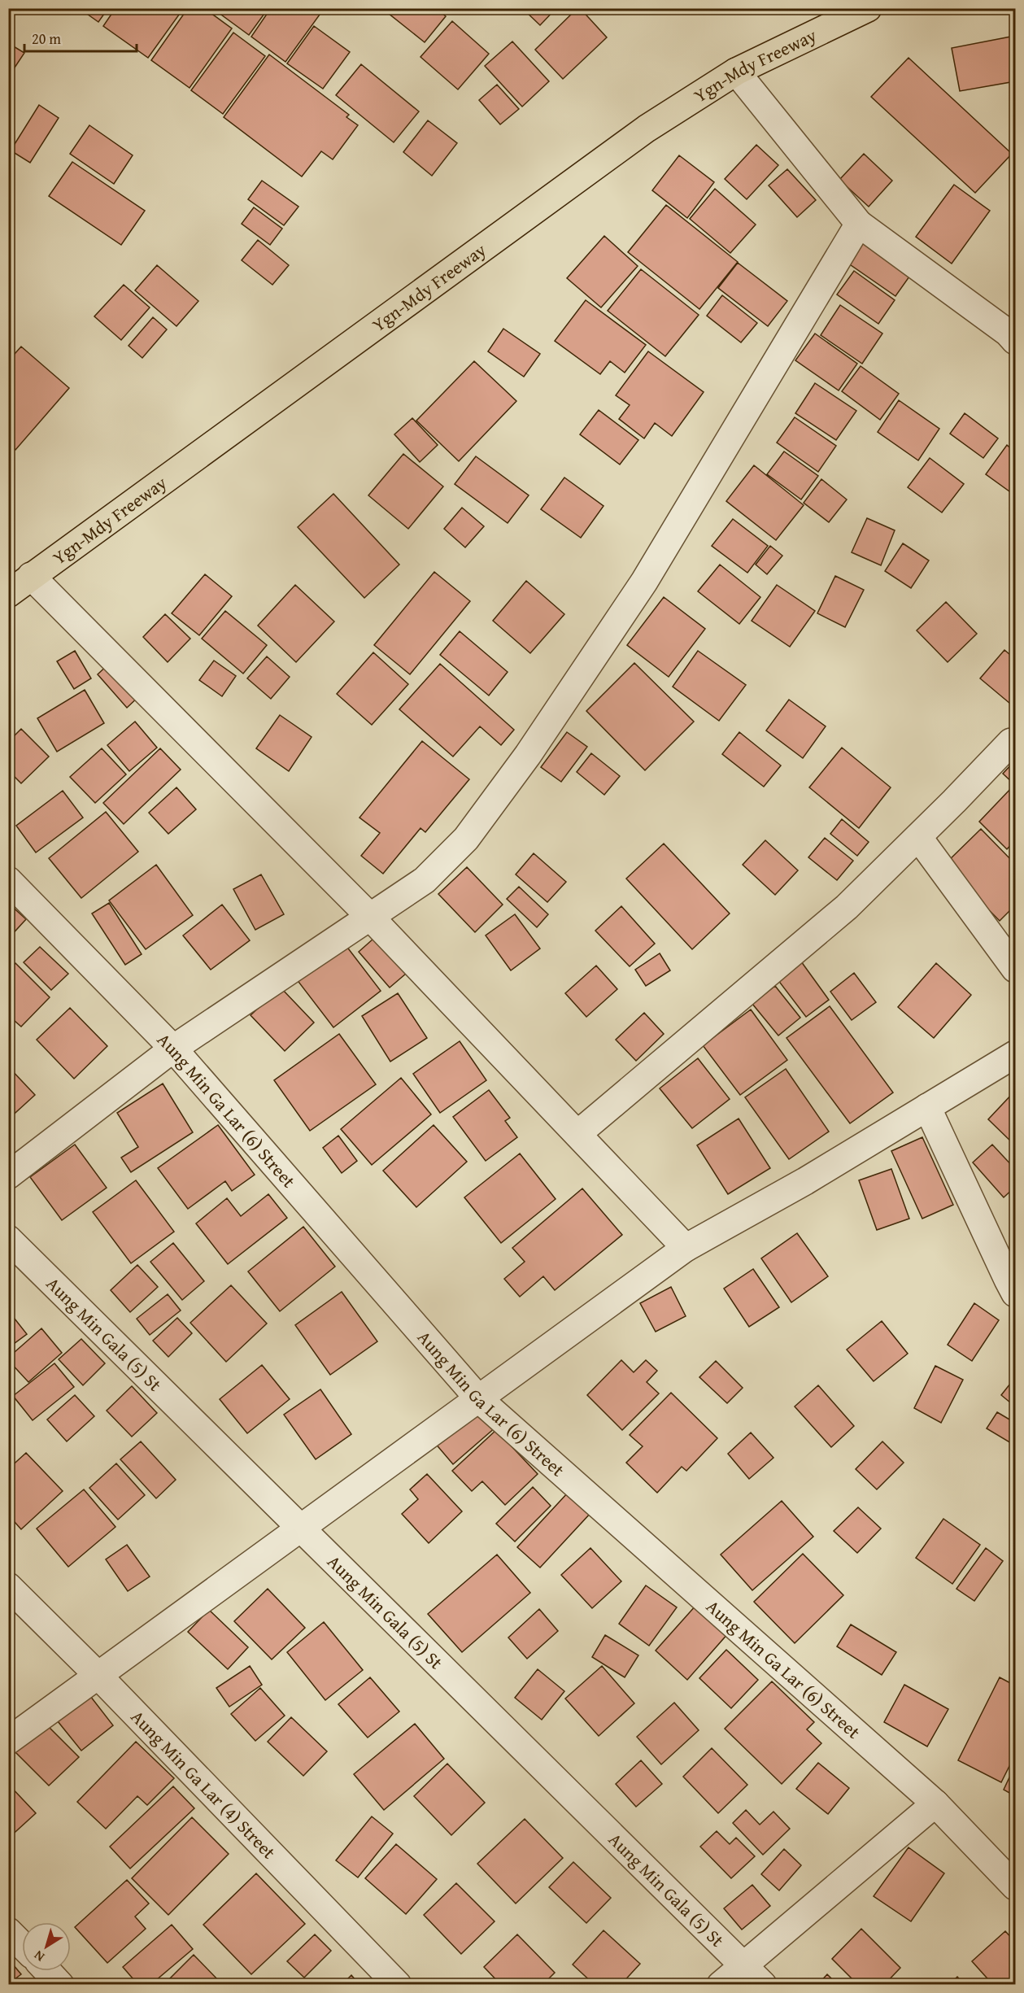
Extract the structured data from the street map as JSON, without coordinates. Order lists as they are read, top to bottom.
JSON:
{
  "streets": {
    "main road": ["Ygn-Mdy Freeway"],
    "street": ["Aung Min Ga Lar (6) Street", "Aung Min Gala (5) St", "Aung Min Ga Lar (4) Street"]
  },
  "scale_bar": "20 m",
  "north": "bottom left"
}
